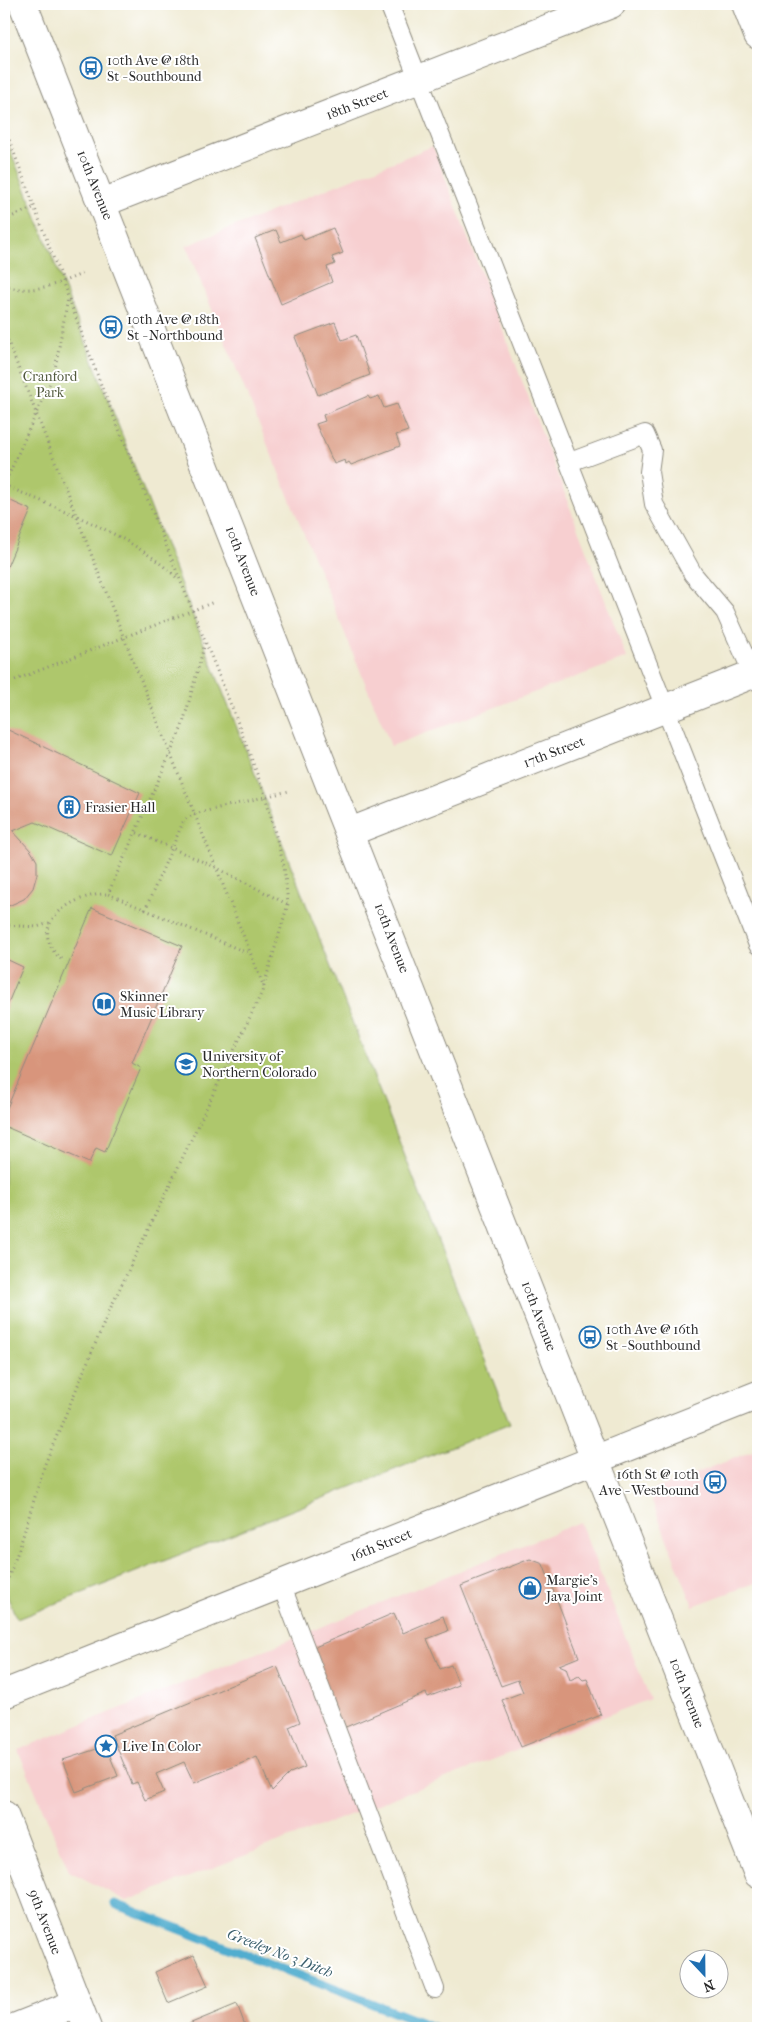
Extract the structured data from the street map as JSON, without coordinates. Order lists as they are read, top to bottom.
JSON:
{
  "streets": {
    "street": [
      "18th Street",
      "10th Avenue",
      "17th Street",
      "16th Street",
      "9th Avenue"
    ]
  },
  "crossings": [
    ["18th Street", "10th Avenue"],
    ["10th Avenue", "17th Street"],
    ["10th Avenue", "16th Street"]
  ],
  "water": ["Greeley No 3 Ditch"],
  "parks": ["Cranford Park"],
  "places": {
    "bus stop": [
      "10th Ave @ 18th St - Southbound",
      "10th Ave @ 18th St - Northbound",
      "10th Ave @ 16th St - Southbound",
      "16th St @ 10th Ave - Westbound"
    ],
    "building": ["Frasier Hall"],
    "library": ["Skinner Music Library"],
    "school or university": ["University of Northern Colorado"],
    "shop": ["Margie's Java Joint"],
    "place": ["Live In Color"]
  },
  "north": "bottom"
}
